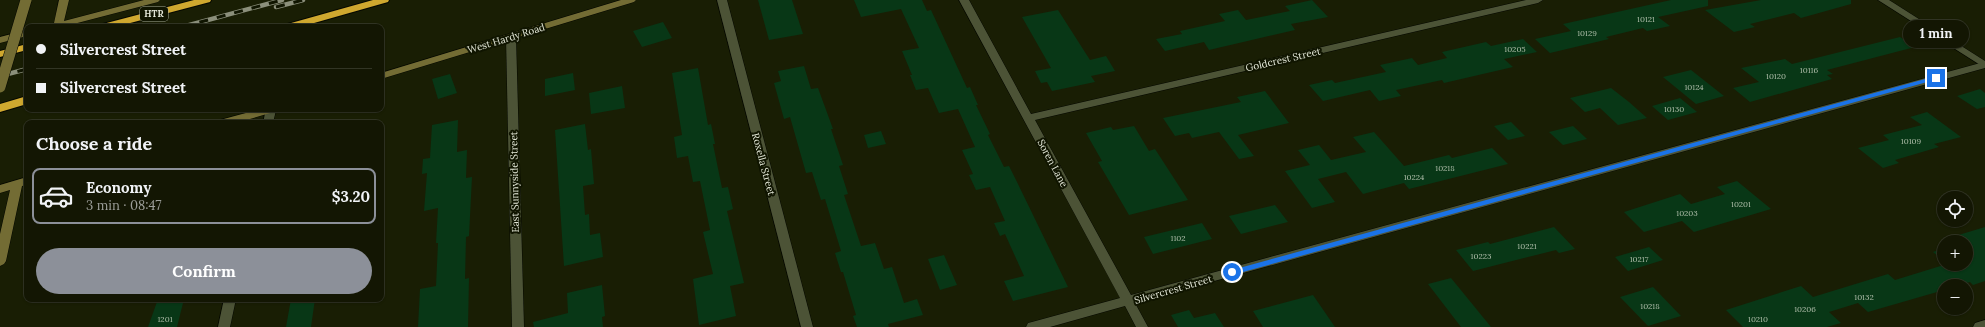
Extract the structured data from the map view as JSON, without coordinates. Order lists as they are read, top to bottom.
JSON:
{
  "streets": {
    "highway": ["HTR"],
    "main road": ["West Hardy Road"],
    "street": [
      "Goldcrest Street",
      "Soren Lane",
      "Roxella Street",
      "East Sunnyside Street",
      "Silvercrest Street"
    ]
  },
  "crossings": [
    ["West Hardy Road", "East Sunnyside Street"],
    ["Goldcrest Street", "Soren Lane"],
    ["Soren Lane", "Silvercrest Street"]
  ],
  "house_numbers": [
    "10121",
    "10129",
    "10205",
    "10116",
    "10120",
    "10124",
    "10130",
    "10109",
    "10218",
    "10224",
    "10201",
    "10203",
    "1102",
    "10221",
    "10223",
    "10217",
    "10132",
    "10218",
    "10206",
    "1201",
    "10210"
  ],
  "page": {
    "bubble": "1 min",
    "banner": ["Silvercrest Street", "Silvercrest Street"],
    "heading": "Choose a ride",
    "list": [
      {
        "name": "Economy",
        "note": "3 min · 08:47",
        "value": "$3.20"
      }
    ],
    "map_buttons": ["+", "−"],
    "buttons": "Confirm"
  }
}
